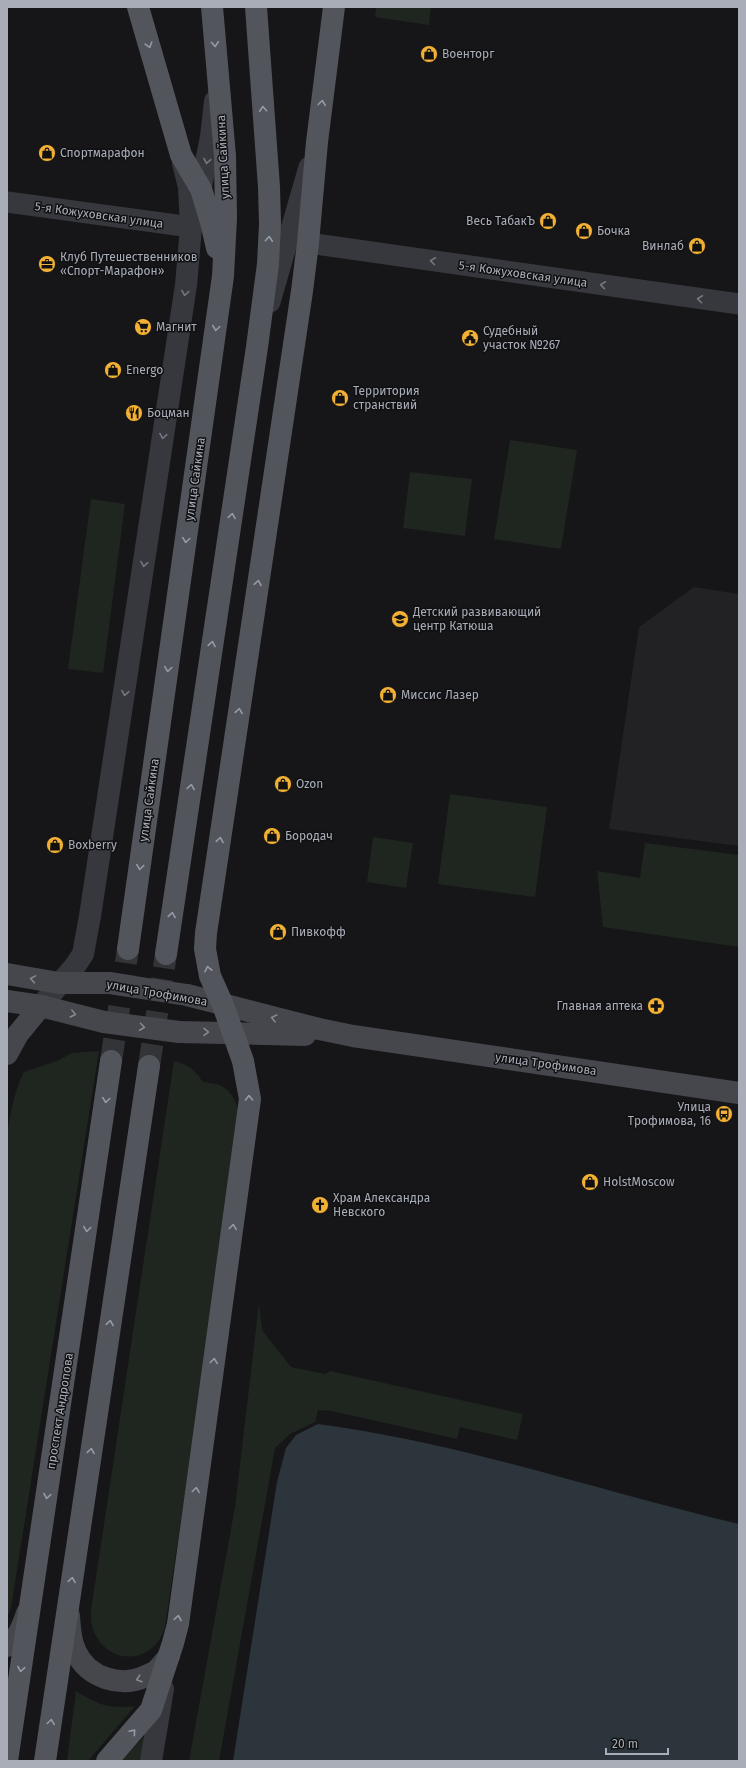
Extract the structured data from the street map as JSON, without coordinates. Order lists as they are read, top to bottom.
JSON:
{
  "streets": {
    "main road": ["улица Сайкина", "улица Трофимова", "проспект Андропова"],
    "street": ["5-я Кожуховская улица"]
  },
  "one_way": ["5-я Кожуховская улица"],
  "places": {
    "shop": [
      "Военторг",
      "Спортмарафон",
      "Весь ТабакЪ",
      "Бочка",
      "Винлаб",
      "Energo",
      "Территория странствий",
      "Миссис Лазер",
      "Ozon",
      "Бородач",
      "Boxberry",
      "Пивкофф",
      "HolstMoscow"
    ],
    "office": ["Клуб Путешественников «Спорт-Марафон»"],
    "supermarket": ["Магнит"],
    "public building": ["Судебный участок №267"],
    "restaurant": ["Боцман"],
    "school or university": ["Детский развивающий центр Катюша"],
    "pharmacy": ["Главная аптека"],
    "bus stop": ["Улица Трофимова, 16"],
    "church": ["Храм Александра Невского"]
  },
  "scale_bar": "20 m"
}
